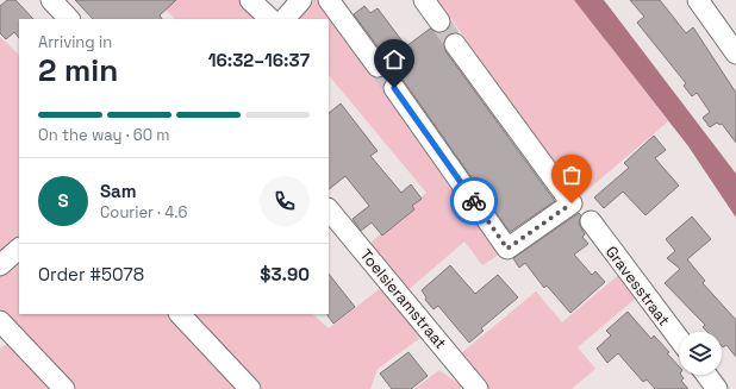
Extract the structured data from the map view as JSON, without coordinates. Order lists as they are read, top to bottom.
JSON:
{
  "streets": {
    "street": ["Gravesstraat", "Toelsieramstraat"]
  },
  "page": {
    "heading": ["2 min", "Arriving in", "16:32–16:37"],
    "panel": [
      "Sam",
      "Courier · 4.6",
      "Order #5078",
      "$3.90"
    ],
    "bar": "On the way · 60 m",
    "round": "S"
  }
}
